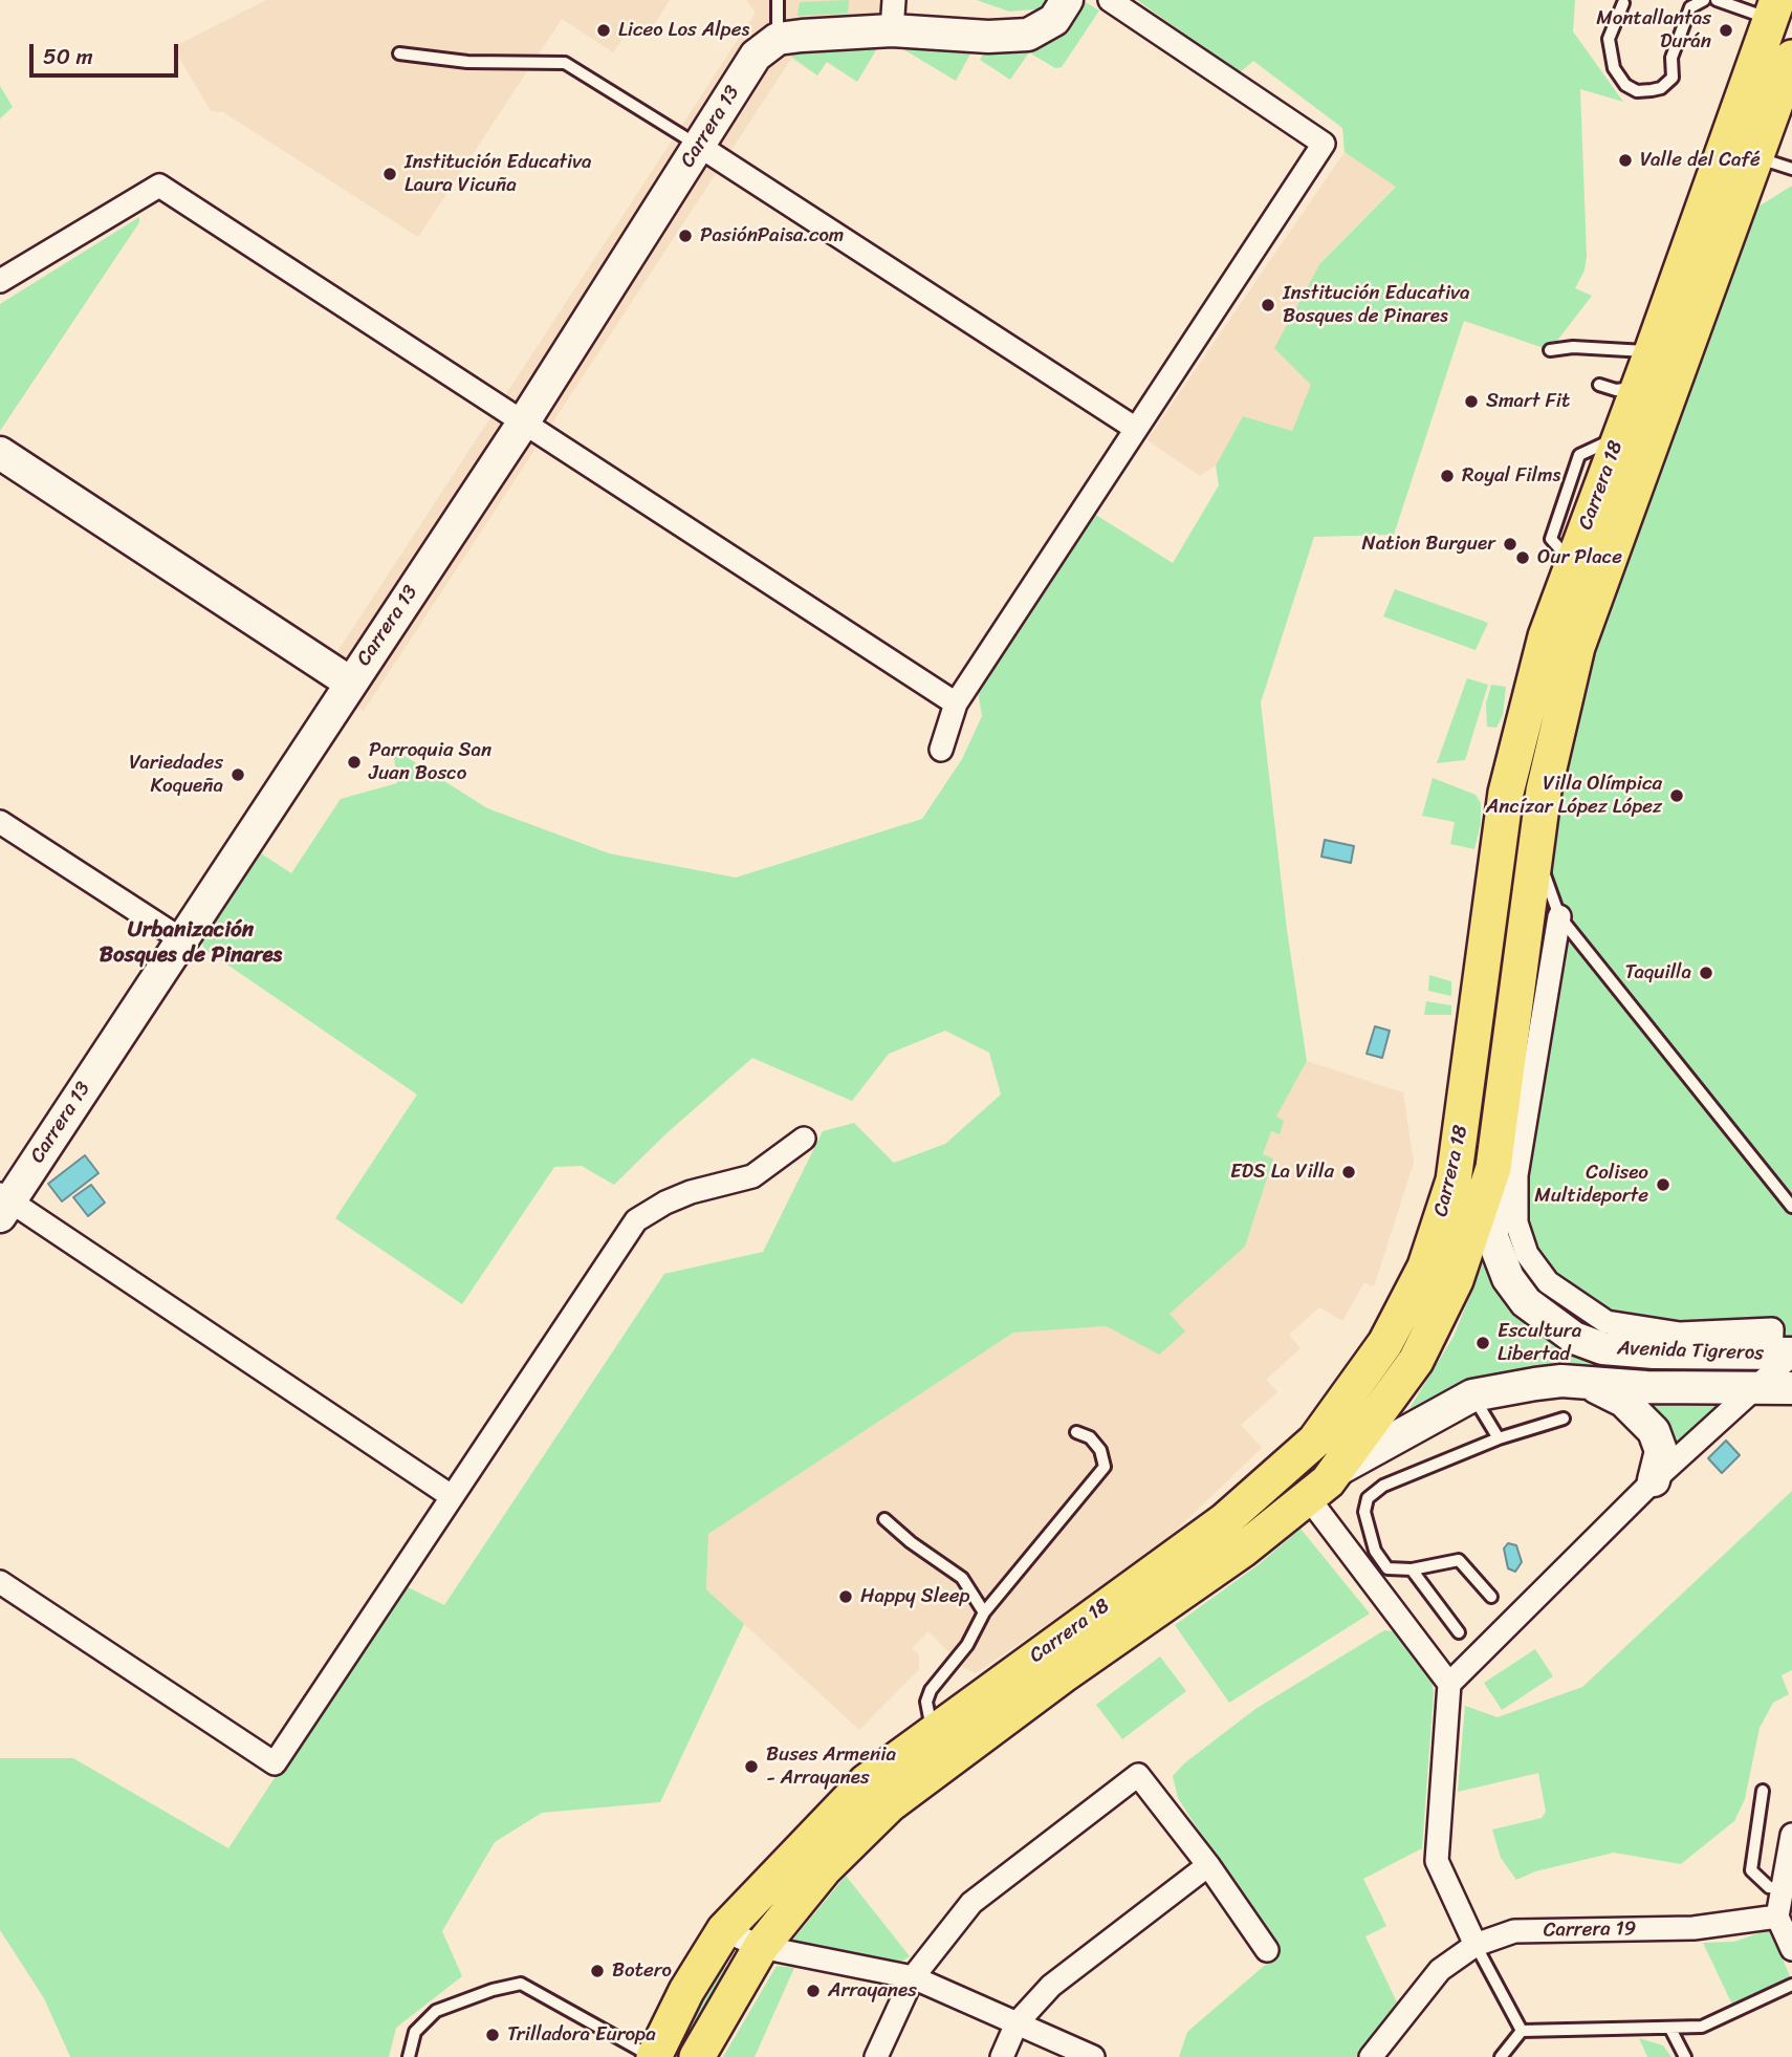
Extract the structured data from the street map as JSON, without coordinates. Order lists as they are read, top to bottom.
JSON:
{
  "streets": {
    "main road": ["Carrera 18"],
    "street": ["Carrera 13", "Avenida Tigreros", "Carrera 19"]
  },
  "crossings": [
    ["Carrera 18", "Avenida Tigreros"]
  ],
  "districts": ["Urbanización Bosques de Pinares"],
  "places": [
    "Liceo Los Alpes",
    "Montallantas Durán",
    "Valle del Café",
    "Institución Educativa Laura Vicuña",
    "PasiónPaisa.com",
    "Institución Educativa Bosques de Pinares",
    "Smart Fit",
    "Royal Films",
    "Nation Burguer",
    "Our Place",
    "Parroquia San Juan Bosco",
    "Variedades Koqueña",
    "Villa Olímpica Ancízar López López",
    "Taquilla",
    "EDS La Villa",
    "Coliseo Multideporte",
    "Escultura Libertad",
    "Happy Sleep",
    "Buses Armenia - Arrayanes",
    "Botero",
    "Arrayanes",
    "Trilladora Europa"
  ],
  "scale_bar": "50 m"
}
